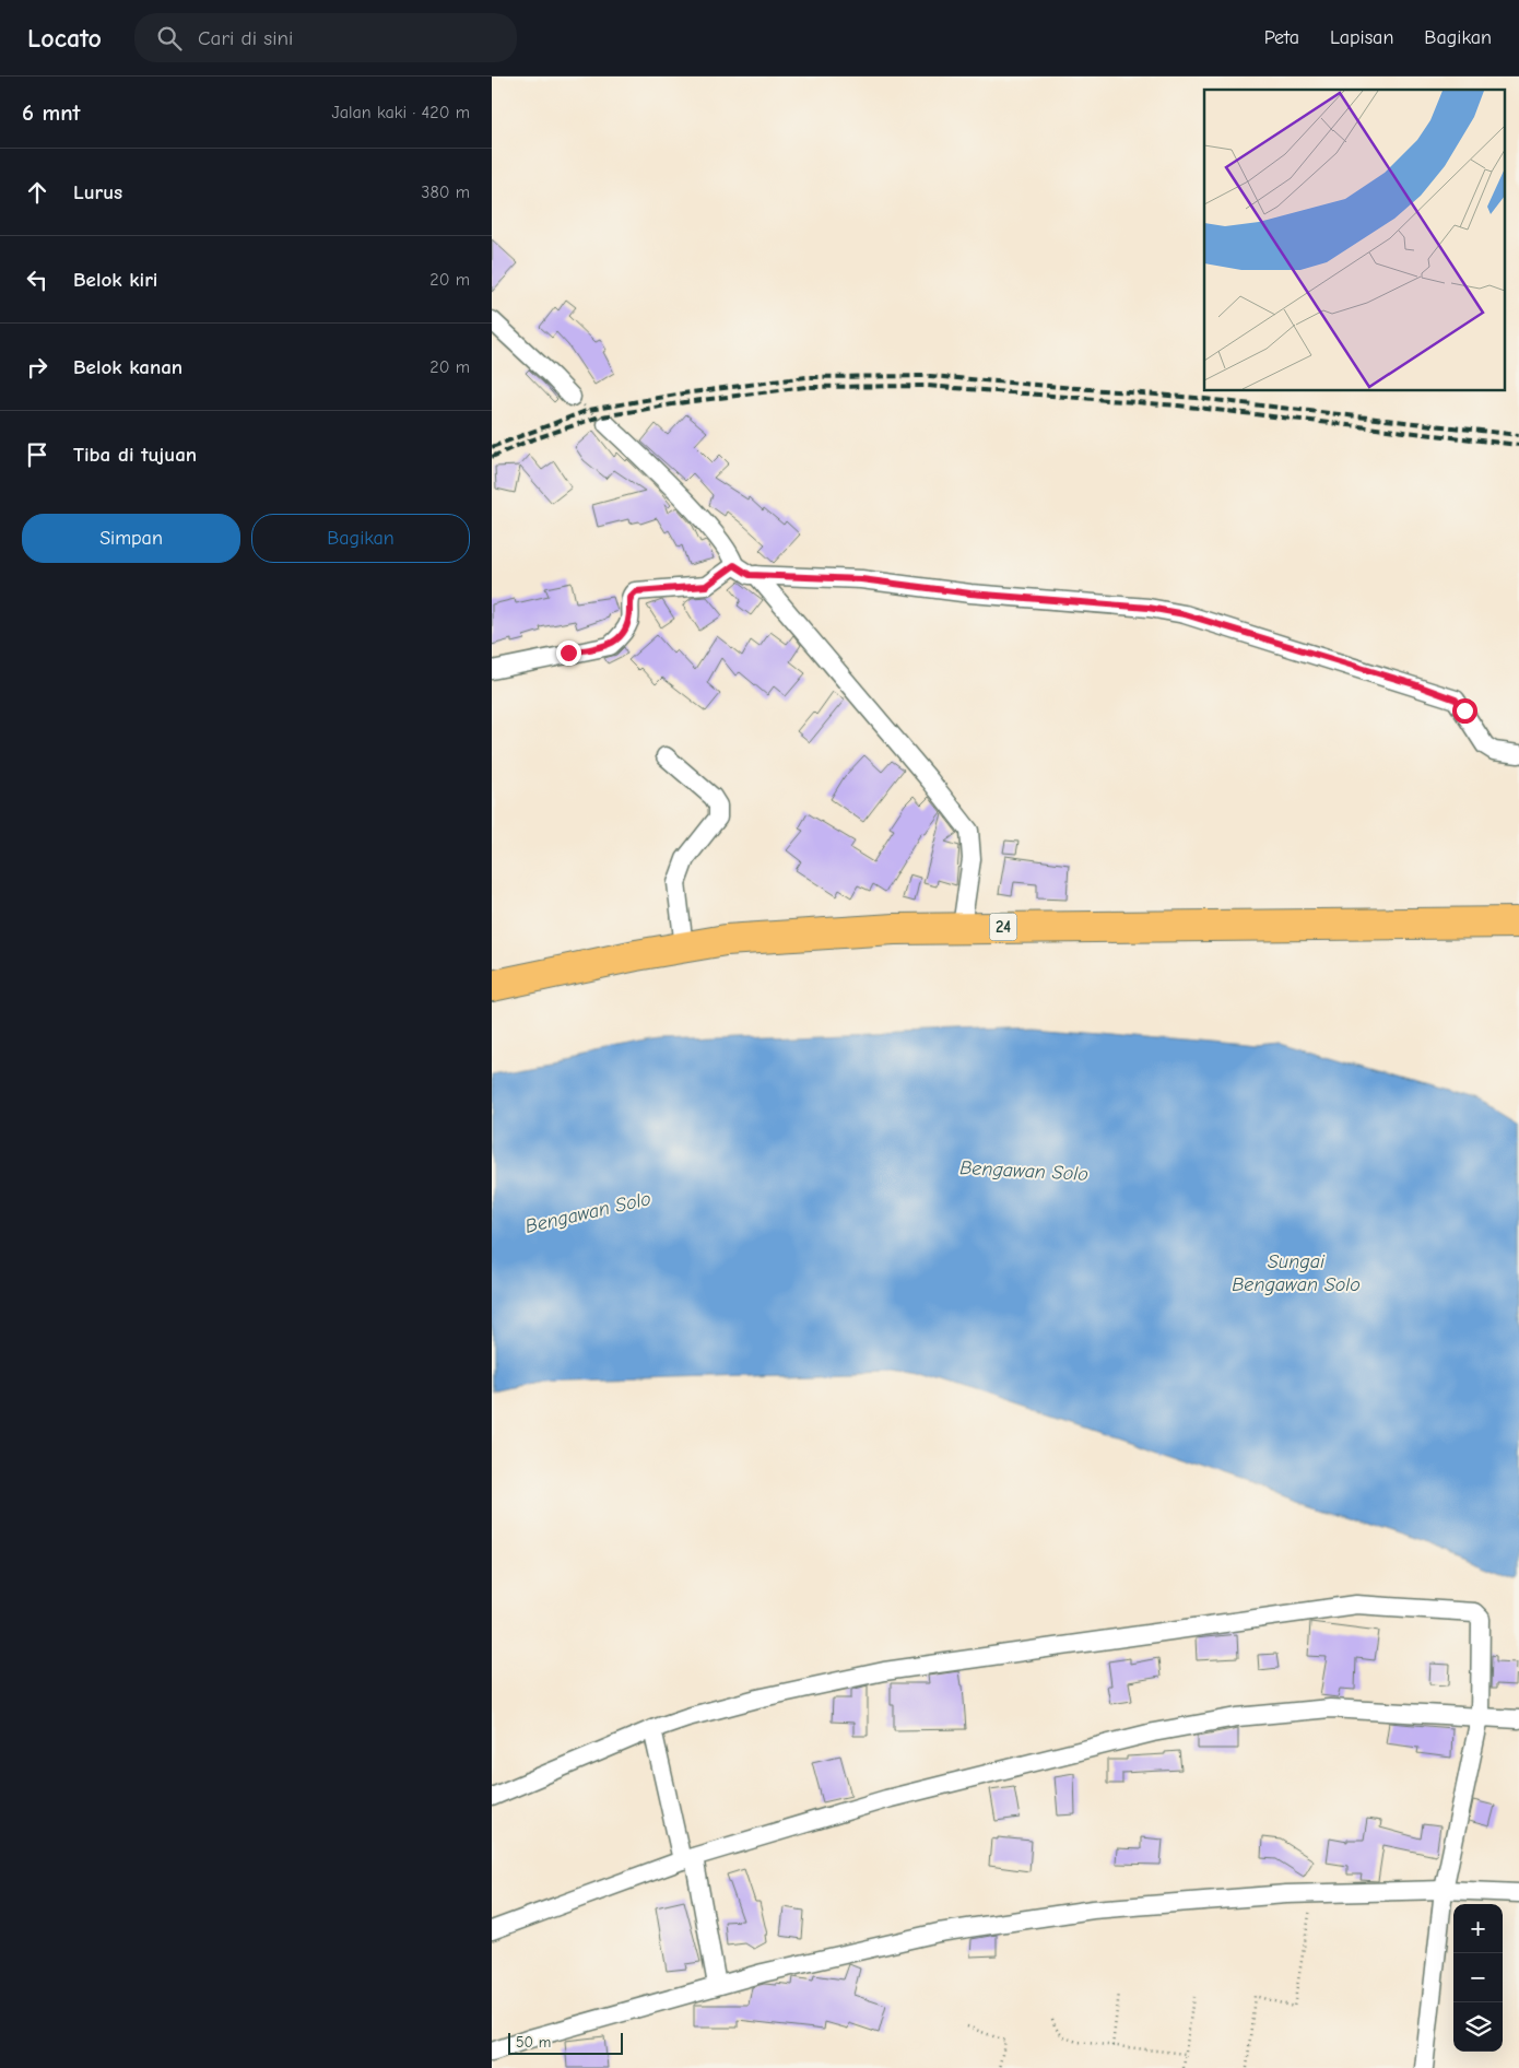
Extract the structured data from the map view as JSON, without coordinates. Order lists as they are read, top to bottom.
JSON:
{
  "streets": {
    "highway": ["24"]
  },
  "water": ["Bengawan Solo", "Sungai Bengawan Solo"],
  "scale_bar": "50 m",
  "page": {
    "header": "Locato",
    "search": "Cari di sini",
    "nav": ["Peta", "Lapisan", "Bagikan"],
    "heading": ["6 mnt", "Jalan kaki · 420 m"],
    "list": [
      ["Lurus", "380 m"],
      ["Belok kiri", "20 m"],
      ["Belok kanan", "20 m"],
      "Tiba di tujuan"
    ],
    "buttons": ["Simpan", "Bagikan"],
    "map_buttons": ["+", "−"],
    "scale": "50 m"
  }
}
